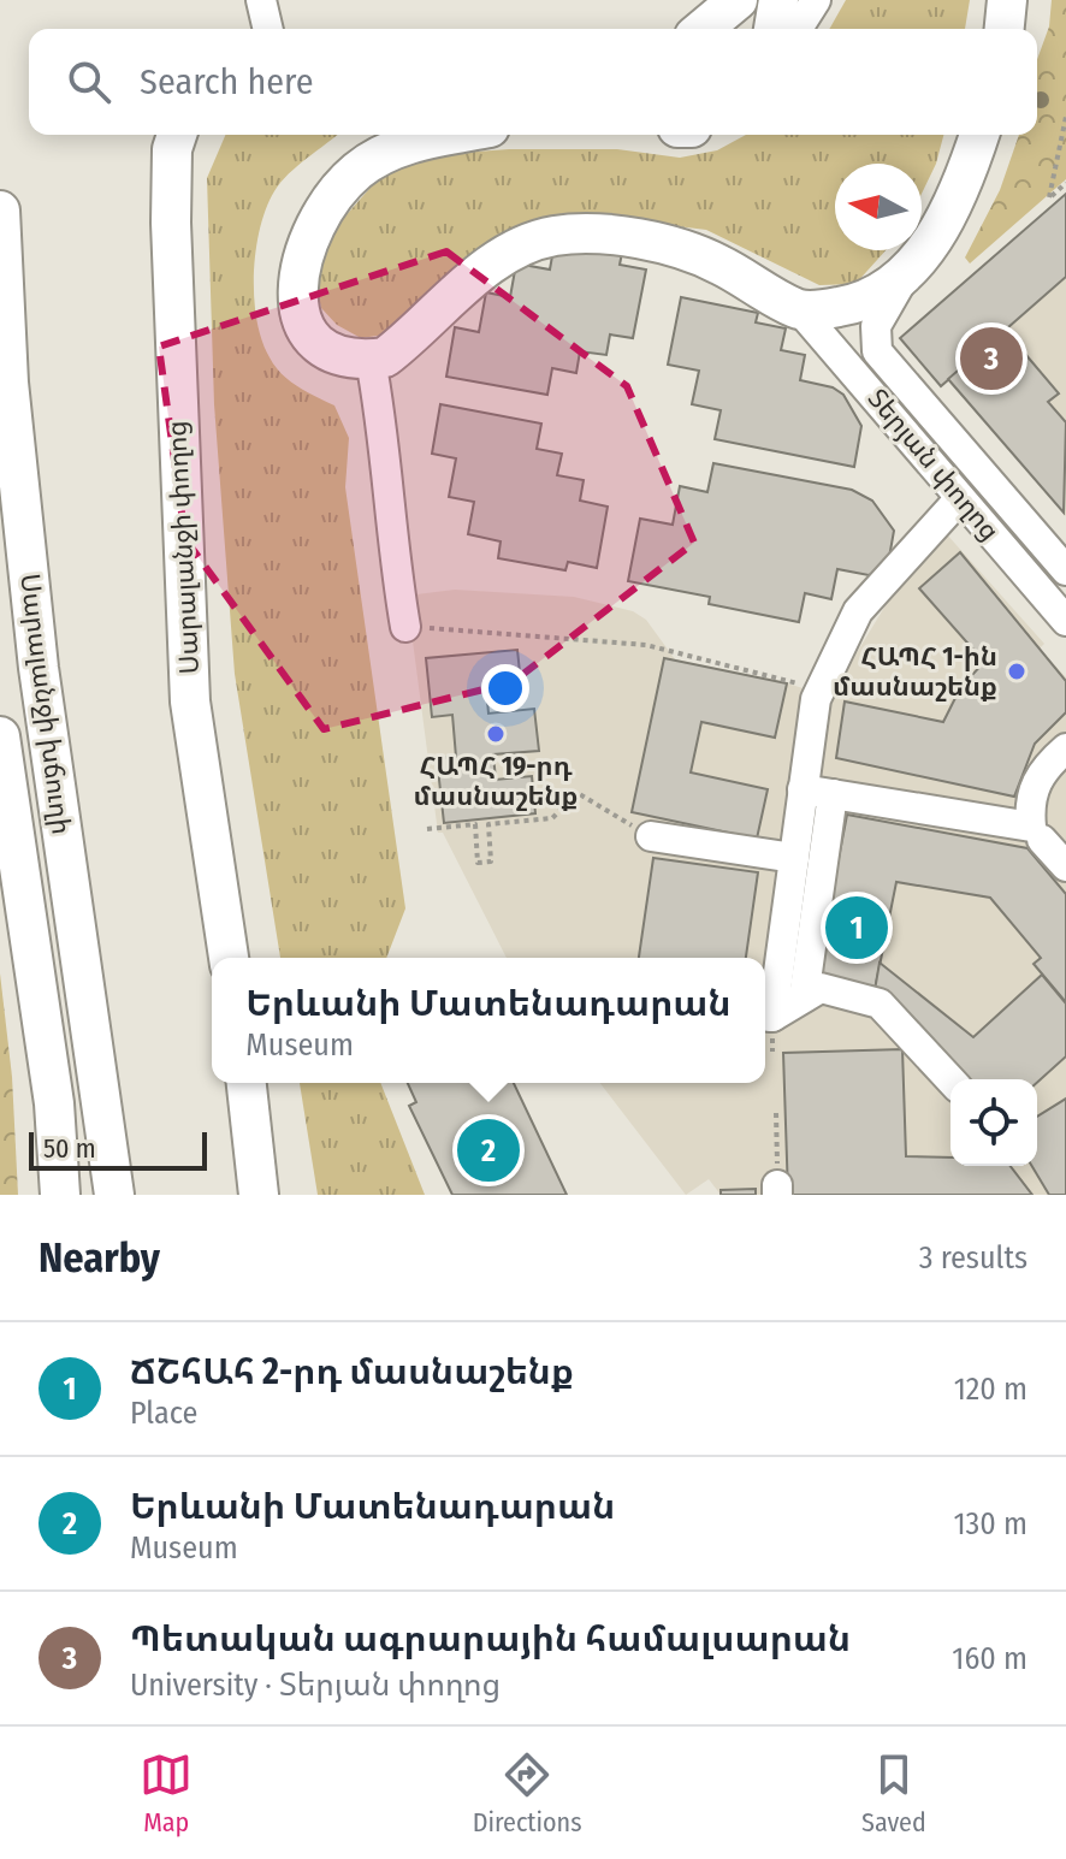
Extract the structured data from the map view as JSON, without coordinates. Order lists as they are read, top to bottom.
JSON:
{
  "streets": {
    "main road": ["Սարալանջի փողոց", "Սարալանջի խճուղի"],
    "street": ["Տերյան փողոց"]
  },
  "places": ["ՀԱՊՀ 1-ին մասնաշենք", "ՀԱՊՀ 19-րդ մասնաշենք"],
  "scale_bar": "50 m",
  "north": "left",
  "page": {
    "search": "Search here",
    "pins": ["3", "1", "2"],
    "popup": ["Երևանի Մատենադարան", "Museum"],
    "scale": "50 m",
    "heading": ["Nearby", "3 results"],
    "list": [
      {
        "mark": "1",
        "name": "ՃՇհԱհ 2-րդ մասնաշենք",
        "note": "Place",
        "value": "120 m"
      },
      {
        "mark": "2",
        "name": "Երևանի Մատենադարան",
        "note": "Museum",
        "value": "130 m"
      },
      {
        "mark": "3",
        "name": "Պետական ագրարային համալսարան",
        "note": "University · Տերյան փողոց",
        "value": "160 m"
      }
    ],
    "nav": ["Map", "Directions", "Saved"]
  }
}
